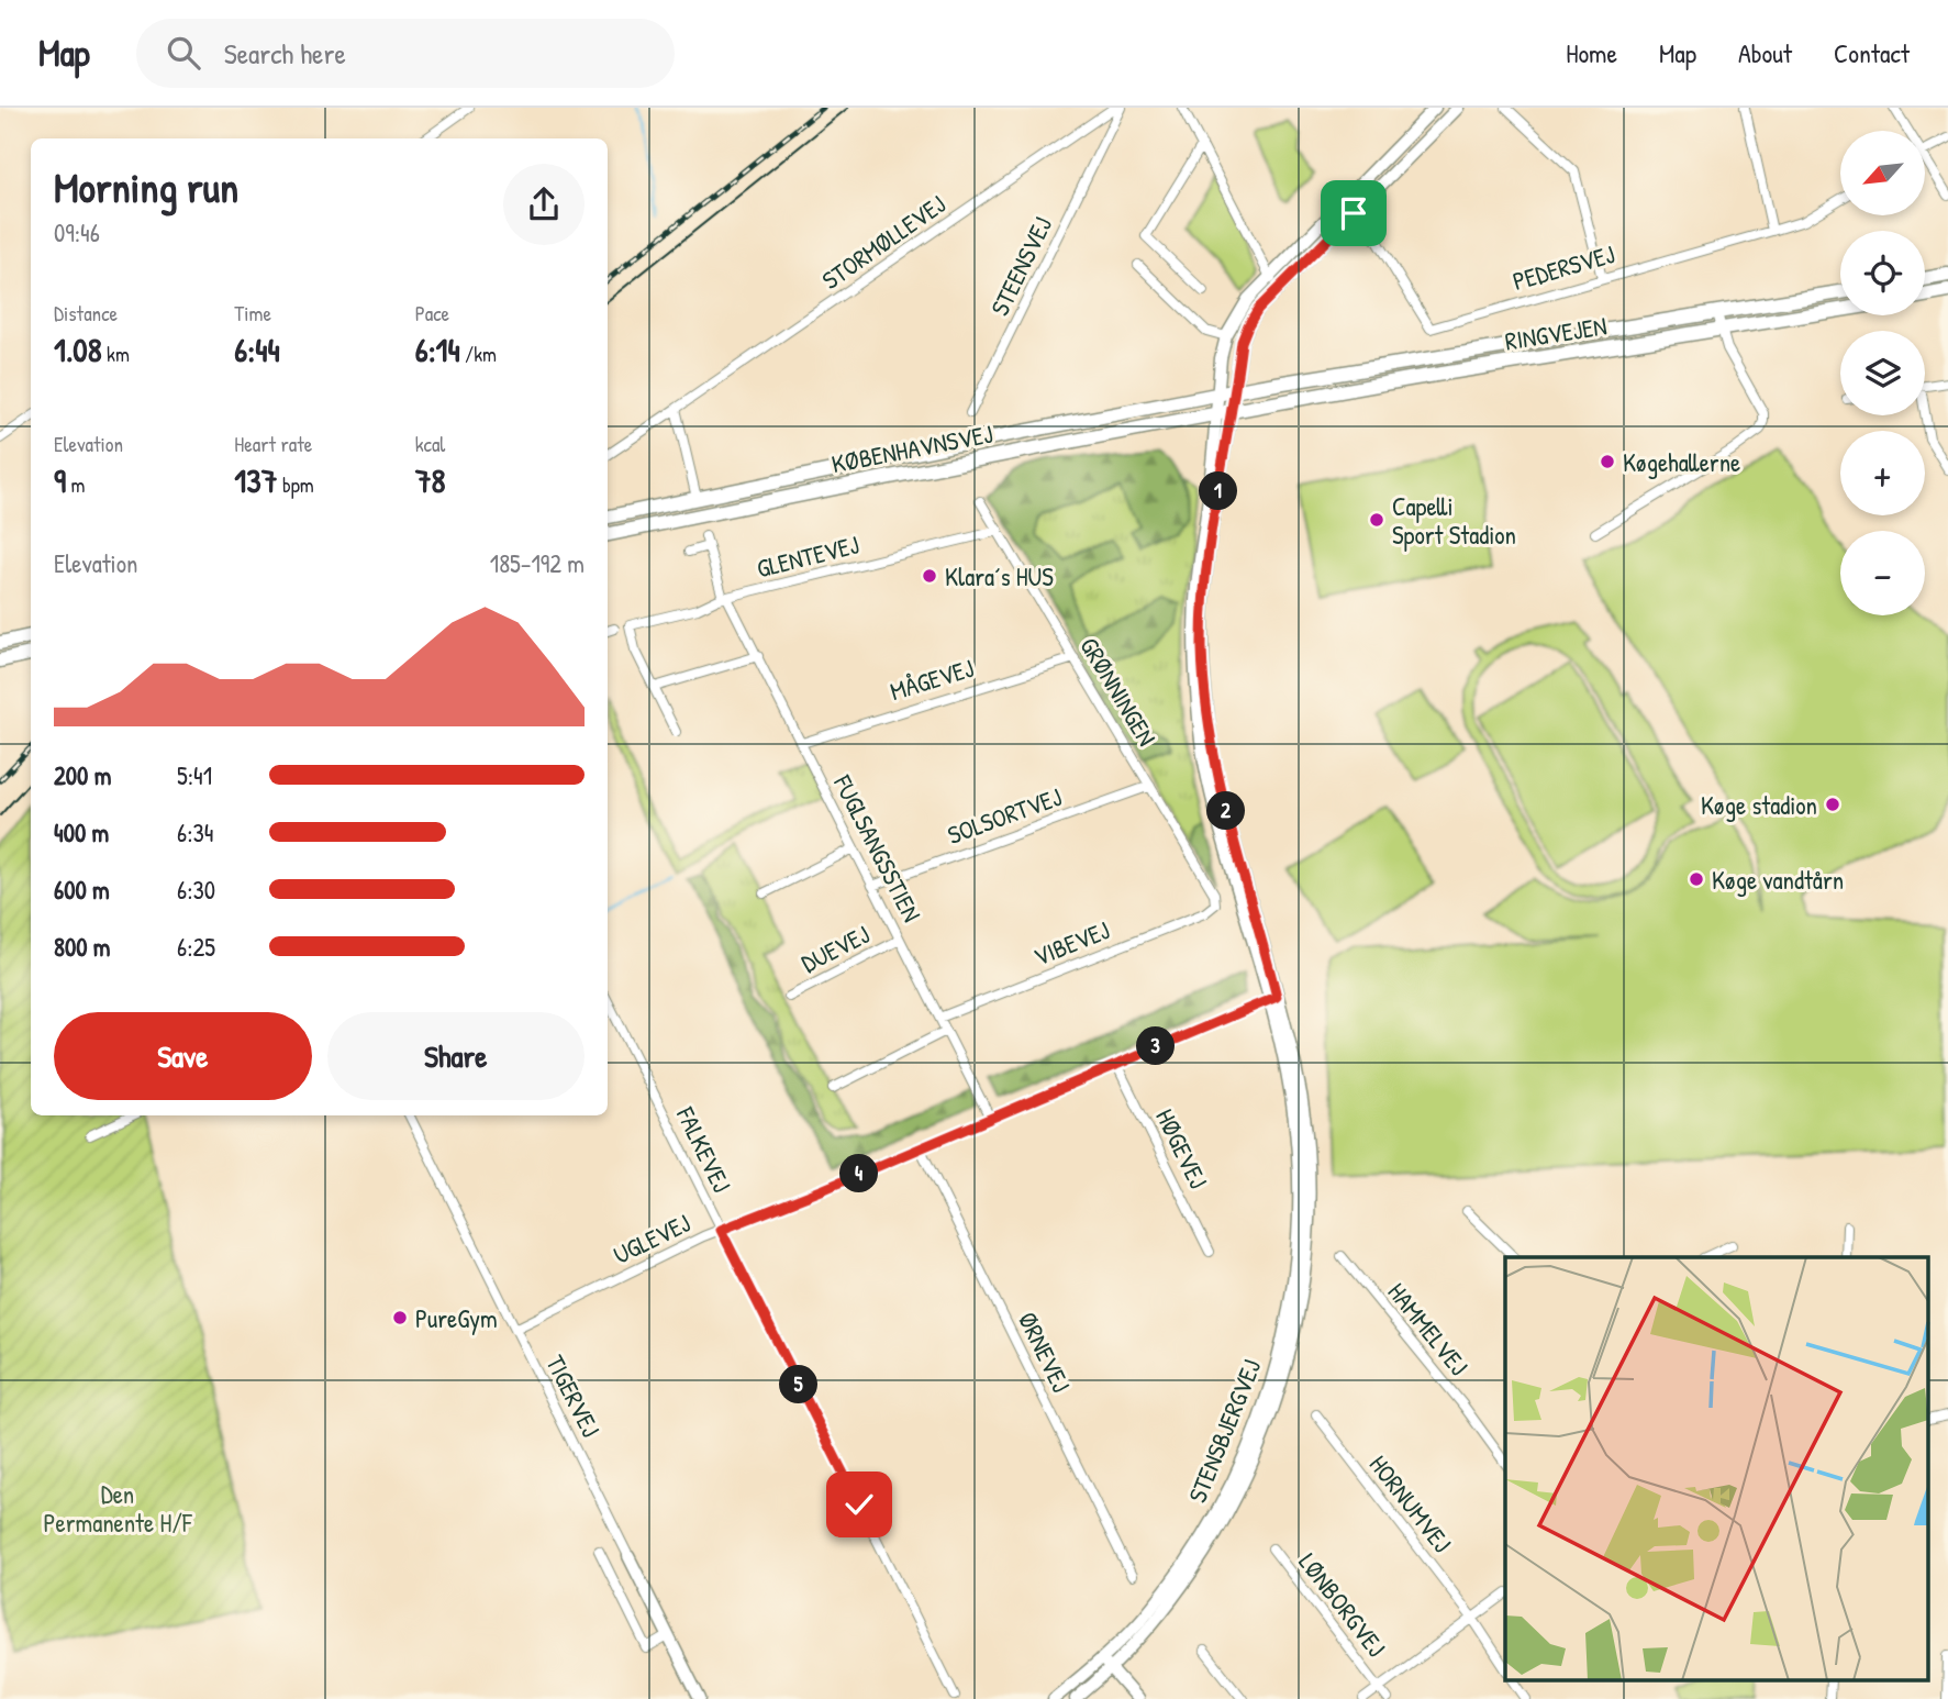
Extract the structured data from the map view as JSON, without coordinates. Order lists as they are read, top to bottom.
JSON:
{
  "streets": {
    "main road": ["RINGVEJEN", "KØBENHAVNSVEJ"],
    "street": [
      "STORMØLLEVEJ",
      "STEENSVEJ",
      "PEDERSVEJ",
      "GLENTEVEJ",
      "MÅGEVEJ",
      "GRØNNINGEN",
      "SOLSORTVEJ",
      "FUGLSANGSSTIEN",
      "VIBEVEJ",
      "DUEVEJ",
      "HØGEVEJ",
      "FALKEVEJ",
      "UGLEVEJ",
      "HAMMELVEJ",
      "ØRNEVEJ",
      "TIGERVEJ",
      "STENSBJERGVEJ",
      "HORNUMVEJ",
      "LØNBORGVEJ"
    ]
  },
  "crossings": [
    ["PEDERSVEJ", "STENSBJERGVEJ"],
    ["RINGVEJEN", "KØBENHAVNSVEJ"],
    ["RINGVEJEN", "STENSBJERGVEJ"],
    ["KØBENHAVNSVEJ", "STENSBJERGVEJ"],
    ["GLENTEVEJ", "GRØNNINGEN"],
    ["GLENTEVEJ", "FUGLSANGSSTIEN"],
    ["MÅGEVEJ", "GRØNNINGEN"],
    ["MÅGEVEJ", "FUGLSANGSSTIEN"],
    ["GRØNNINGEN", "SOLSORTVEJ"],
    ["GRØNNINGEN", "VIBEVEJ"],
    ["SOLSORTVEJ", "FUGLSANGSSTIEN"],
    ["FUGLSANGSSTIEN", "VIBEVEJ"],
    ["FUGLSANGSSTIEN", "DUEVEJ"],
    ["FUGLSANGSSTIEN", "UGLEVEJ"],
    ["HØGEVEJ", "UGLEVEJ"],
    ["FALKEVEJ", "UGLEVEJ"],
    ["UGLEVEJ", "ØRNEVEJ"],
    ["UGLEVEJ", "TIGERVEJ"],
    ["UGLEVEJ", "STENSBJERGVEJ"]
  ],
  "parks": ["Den Permanente H/F"],
  "places": [
    "Køgehallerne",
    "Capelli Sport Stadion",
    "Klara´s HUS",
    "Køge stadion",
    "Køge vandtårn",
    "PureGym"
  ],
  "north": "bottom left",
  "page": {
    "header": "Map",
    "search": "Search here",
    "nav": [
      "Home",
      "Map",
      "About",
      "Contact"
    ],
    "map_buttons": ["+", "−"],
    "heading": ["Morning run", "09:46"],
    "stats": [
      ["Distance", "1.08 km"],
      ["Time", "6:44"],
      ["Pace", "6:14 /km"],
      ["Elevation", "9 m"],
      ["Heart rate", "137 bpm"],
      ["kcal", "78"]
    ],
    "pins": [
      "1",
      "2",
      "3",
      "4",
      "5"
    ],
    "chart": ["Elevation", "185–192 m"],
    "list": [
      {
        "name": "200 m",
        "note": "5:41"
      },
      {
        "name": "400 m",
        "note": "6:34"
      },
      {
        "name": "600 m",
        "note": "6:30"
      },
      {
        "name": "800 m",
        "note": "6:25"
      }
    ],
    "buttons": ["Save", "Share"]
  }
}
